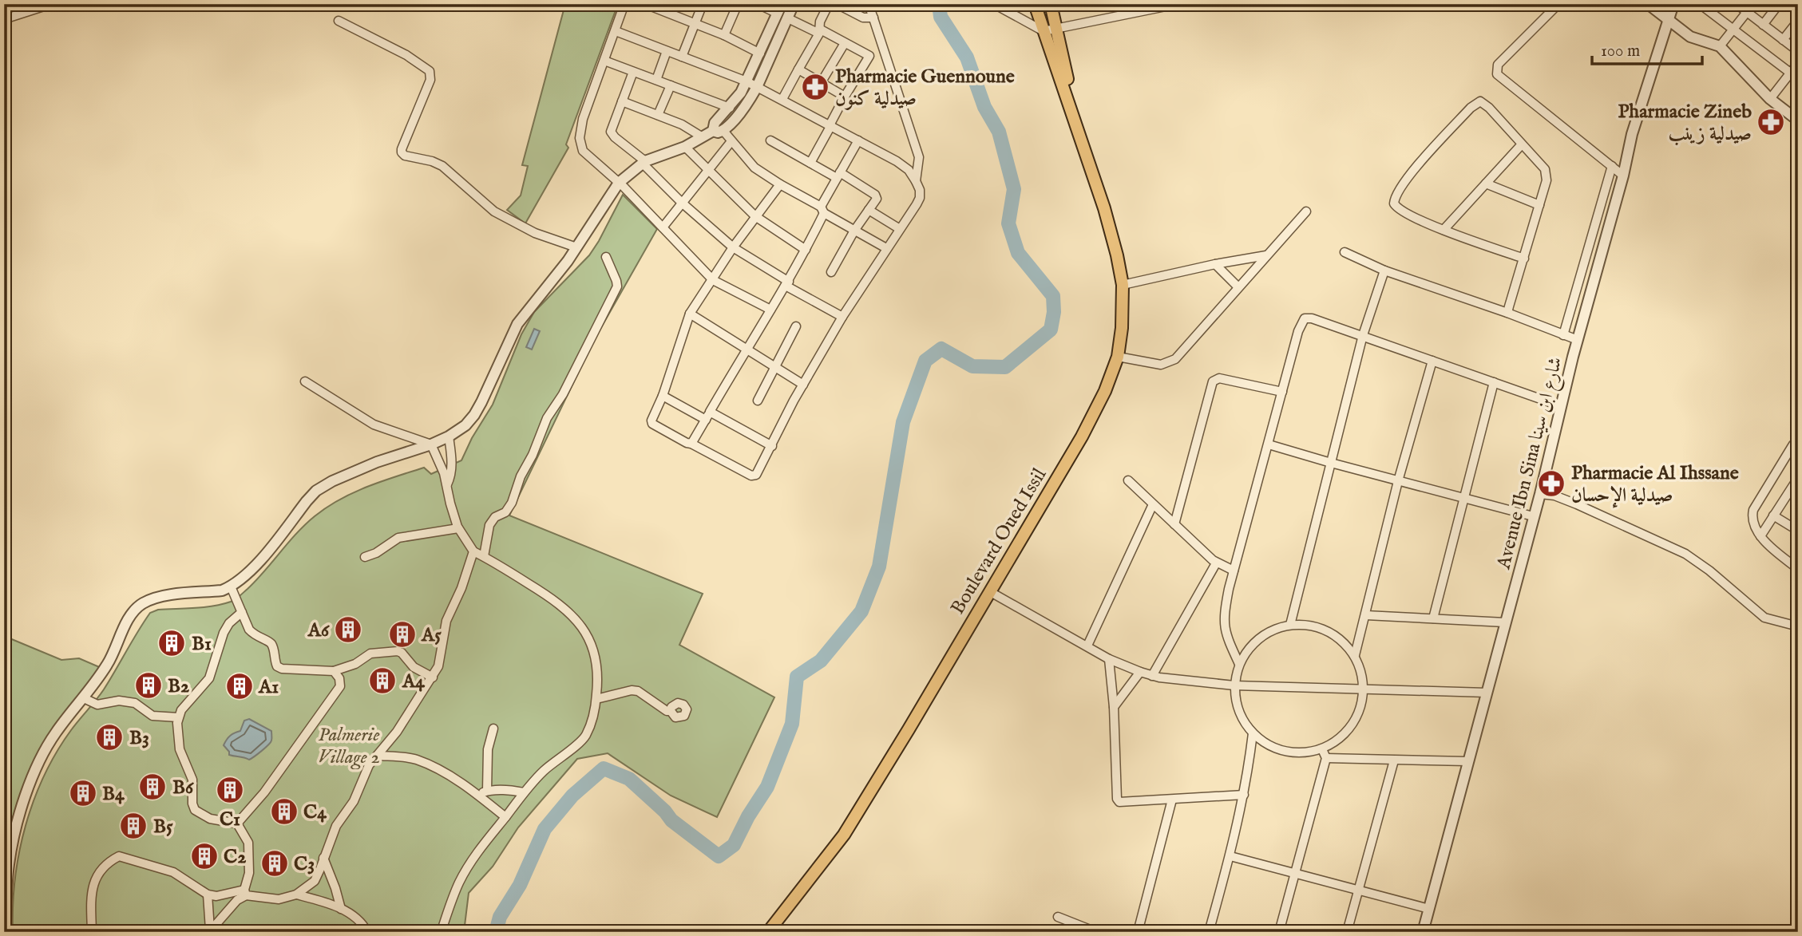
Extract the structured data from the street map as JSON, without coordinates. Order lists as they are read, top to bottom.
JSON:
{
  "streets": {
    "main road": ["Boulevard Oued Issil"],
    "street": ["Avenue Ibn Sina شارع ابن سينا"]
  },
  "parks": ["Palmerie Village 2"],
  "places": {
    "pharmacy": ["Pharmacie Guennoune صيدلية كنون", "Pharmacie Zineb صيدلية زينب", "Pharmacie Al Ihssane صيدلية الإحسان"],
    "building": [
      "A6",
      "A5",
      "B1",
      "A4",
      "B2",
      "A1",
      "B3",
      "B6",
      "C1",
      "B4",
      "C4",
      "B5",
      "C2",
      "C3"
    ]
  },
  "scale_bar": "100 m"
}
